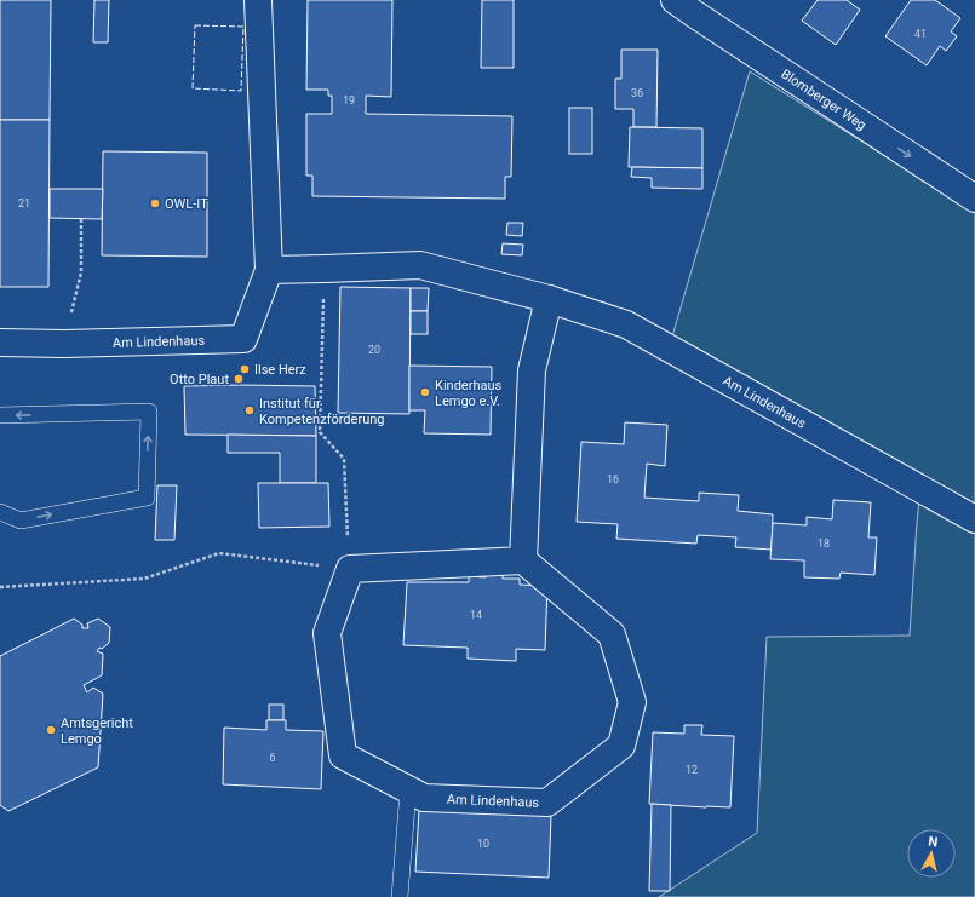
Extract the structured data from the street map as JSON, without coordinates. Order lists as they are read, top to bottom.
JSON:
{
  "streets": {
    "street": ["Blomberger Weg", "Am Lindenhaus"]
  },
  "one_way": ["Blomberger Weg"],
  "places": [
    "OWL-IT",
    "Ilse Herz",
    "Otto Plaut",
    "Kinderhaus Lemgo e.V.",
    "Institut für Kompetenzförderung",
    "Amtsgericht Lemgo"
  ],
  "house_numbers": [
    "41",
    "36",
    "19",
    "21",
    "20",
    "16",
    "18",
    "14",
    "6",
    "12",
    "10"
  ],
  "north": "top"
}
